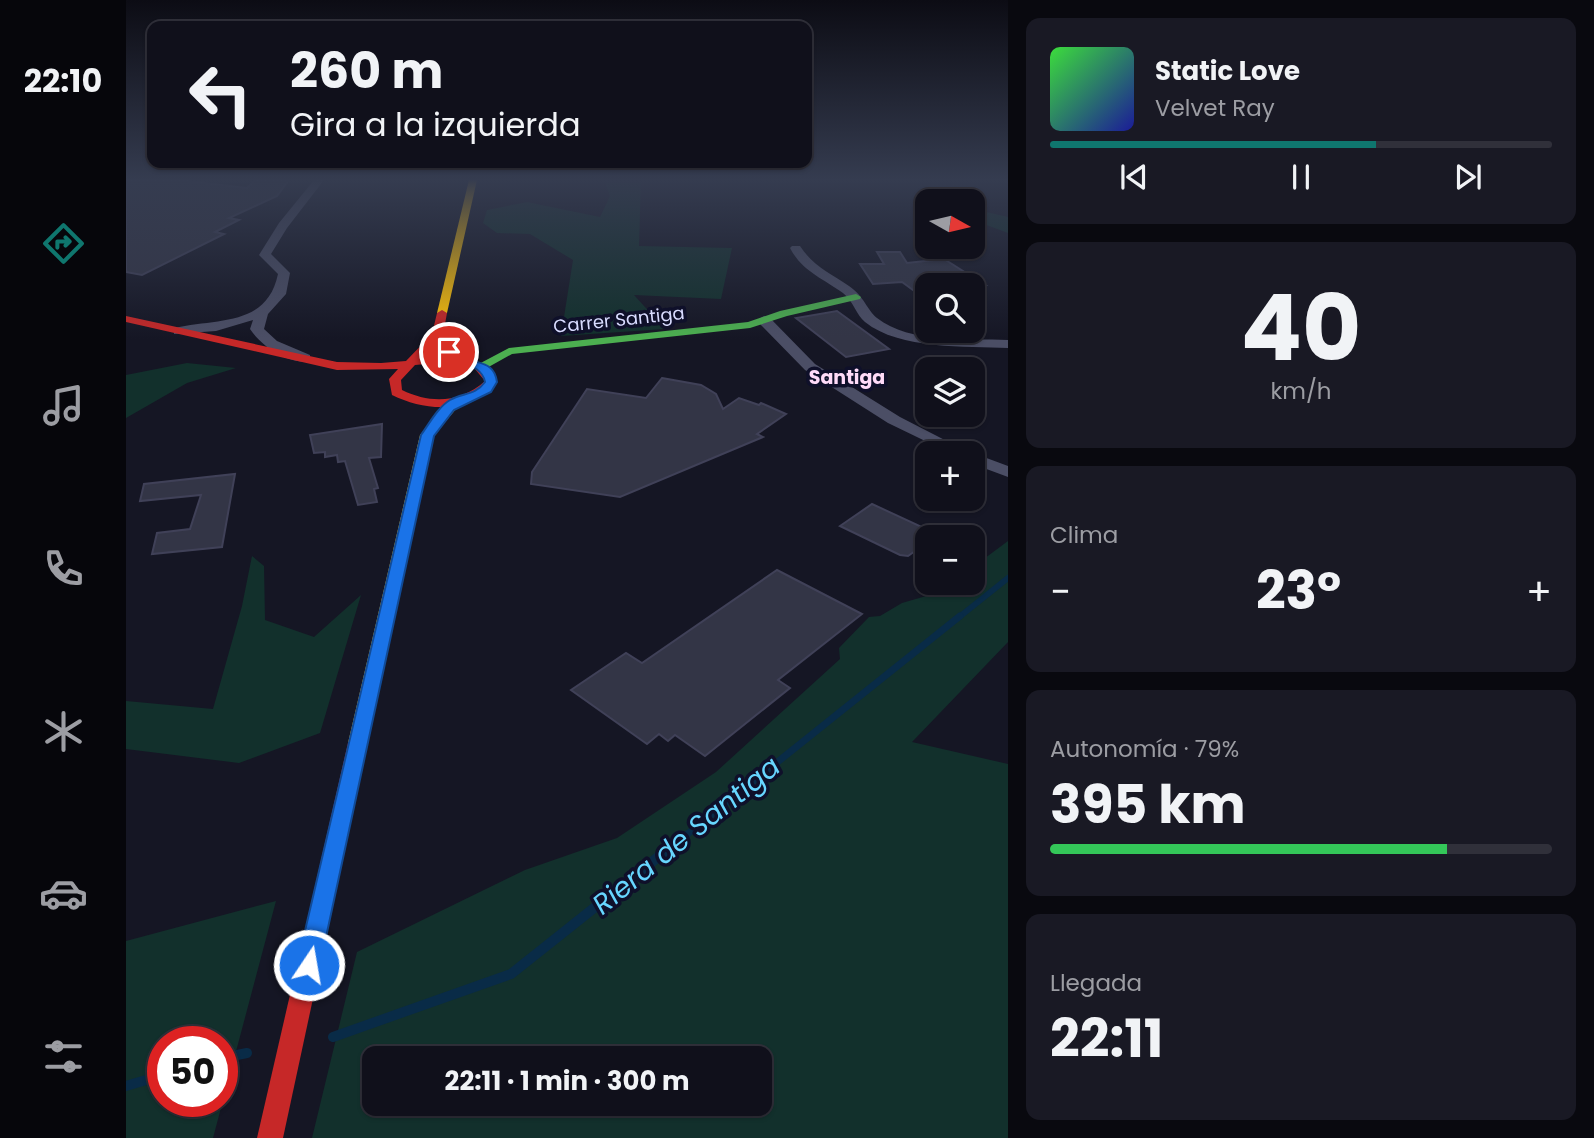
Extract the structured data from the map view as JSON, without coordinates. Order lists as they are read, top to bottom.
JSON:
{
  "streets": {
    "main road": ["Carrer Santiga"]
  },
  "districts": ["Santiga"],
  "water": ["Riera de Santiga"],
  "north": "right",
  "page": {
    "tabs": "22:10",
    "turn": ["260 m", "Gira a la izquierda"],
    "song": ["Static Love", "Velvet Ray"],
    "map_buttons": ["+", "−"],
    "tile": [
      ["40", "km/h"],
      "Clima",
      ["Autonomía · 79%", "395 km"],
      ["Llegada", "22:11"]
    ],
    "heat": ["−", "23°", "+"],
    "limit": "50",
    "trip": "22:11 · 1 min · 300 m"
  }
}
